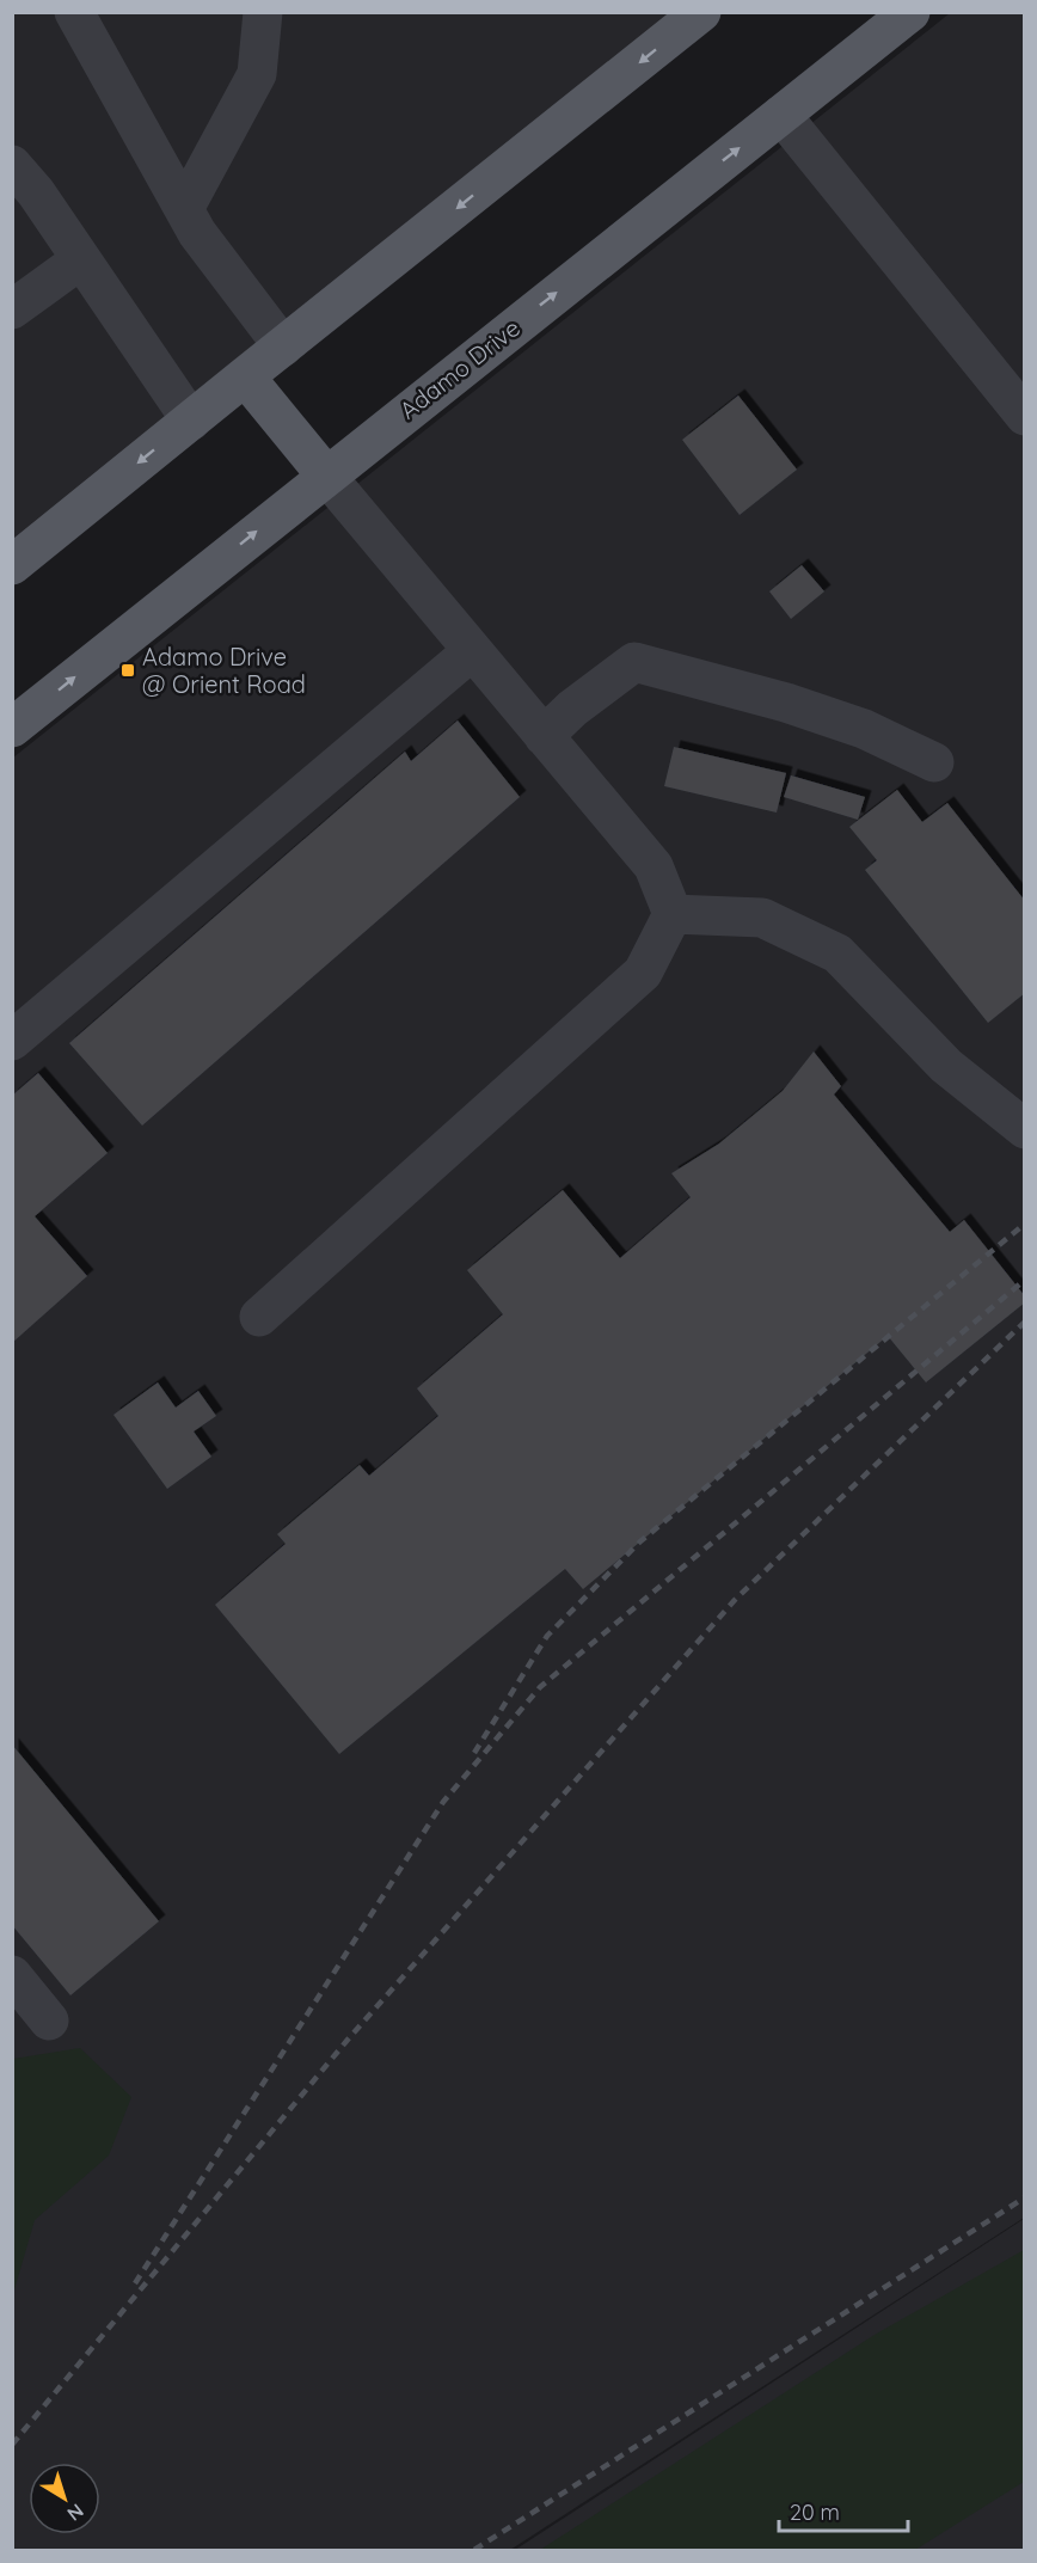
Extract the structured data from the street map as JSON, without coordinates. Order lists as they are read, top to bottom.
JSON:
{
  "streets": {
    "main road": ["Adamo Drive"]
  },
  "places": {
    "transit": ["Adamo Drive @ Orient Road"]
  },
  "scale_bar": "20 m",
  "north": "bottom right"
}
